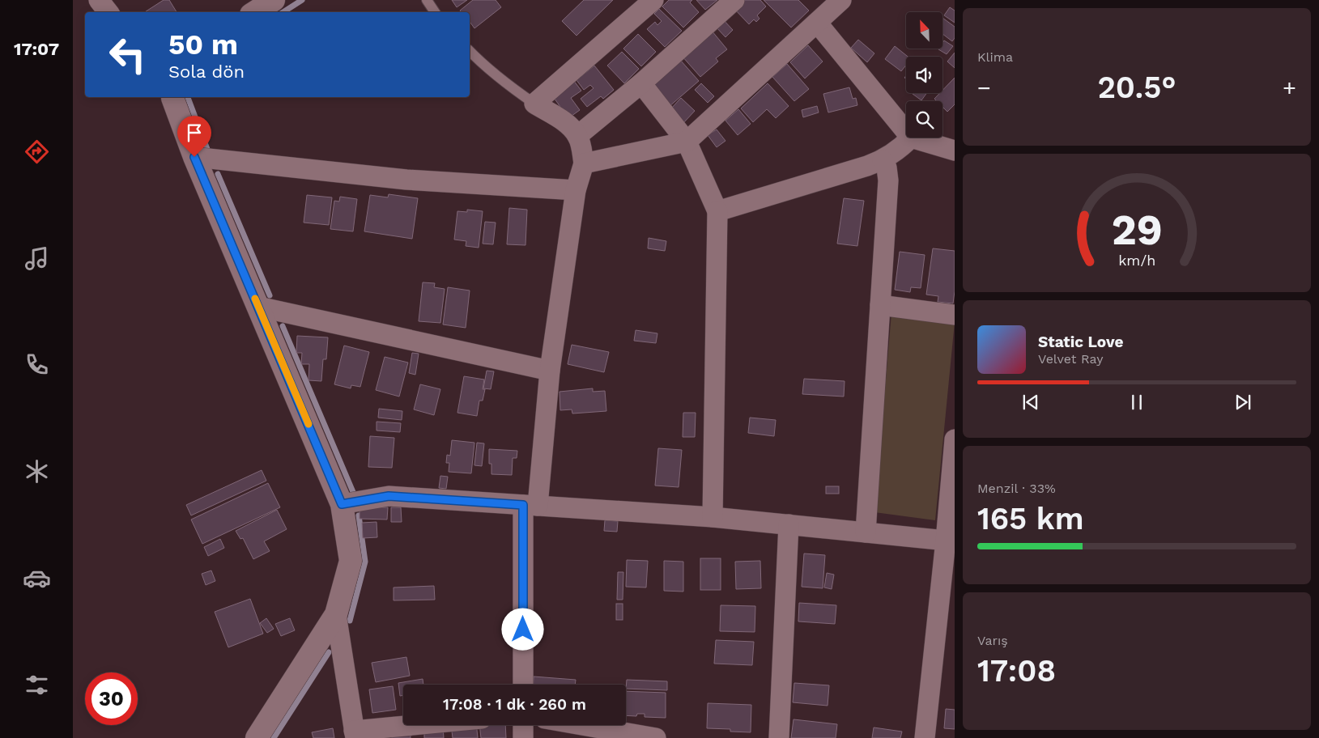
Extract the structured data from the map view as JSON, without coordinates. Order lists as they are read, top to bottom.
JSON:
{
  "north": "top left",
  "page": {
    "tabs": "17:07",
    "tile": [
      "Klima",
      ["Menzil · 33%", "165 km"],
      ["Varış", "17:08"]
    ],
    "turn": ["50 m", "Sola dön"],
    "heat": ["−", "20.5°", "+"],
    "song": ["Static Love", "Velvet Ray"],
    "limit": "30",
    "trip": "17:08 · 1 dk · 260 m",
    "gauge": ["29", "km/h"]
  }
}
